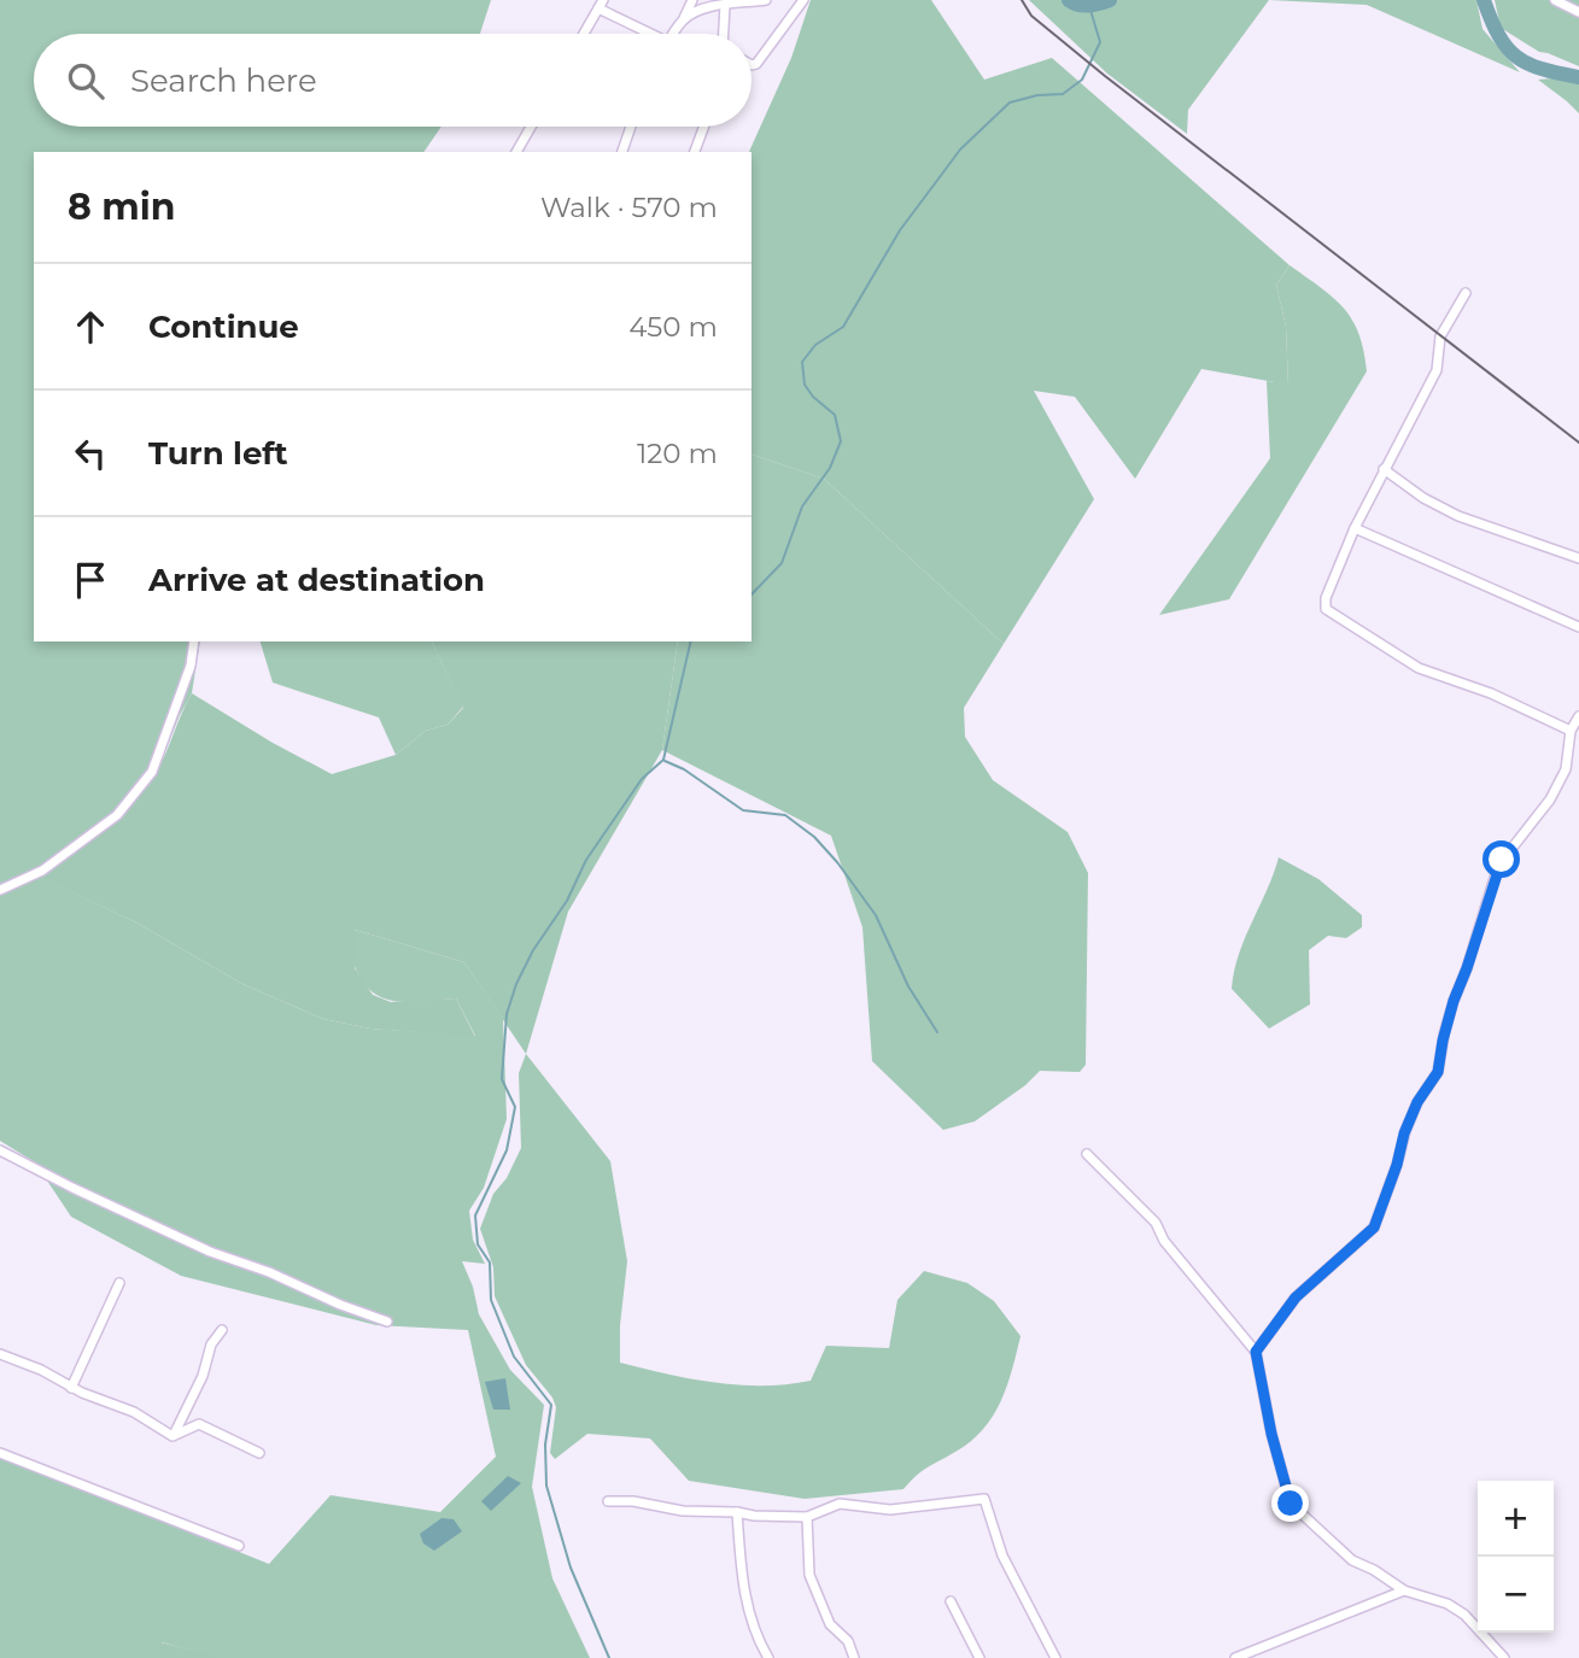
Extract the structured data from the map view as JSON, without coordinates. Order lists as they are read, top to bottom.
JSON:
{
  "page": {
    "search": "Search here",
    "heading": ["8 min", "Walk · 570 m"],
    "list": [
      ["Continue", "450 m"],
      ["Turn left", "120 m"],
      "Arrive at destination"
    ],
    "map_buttons": ["+", "−"]
  }
}
